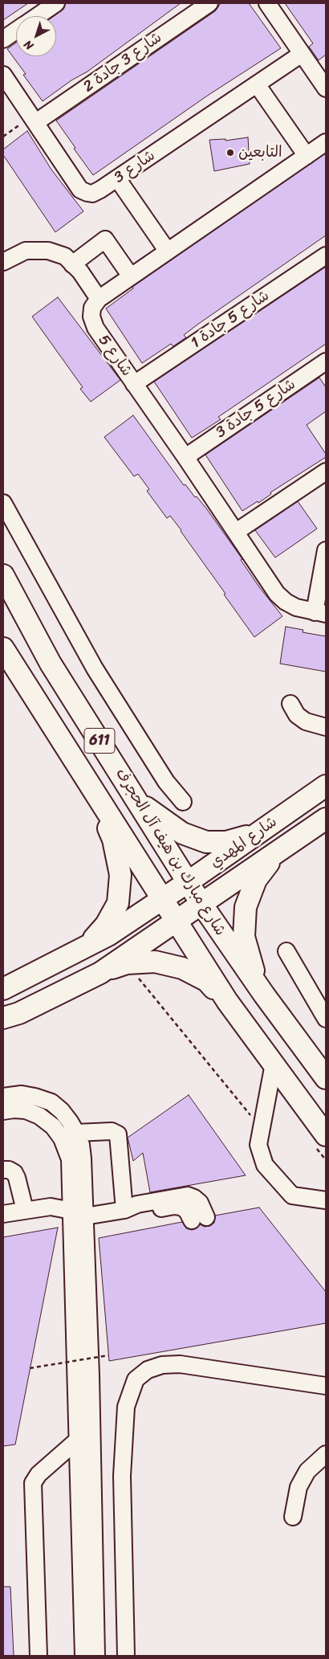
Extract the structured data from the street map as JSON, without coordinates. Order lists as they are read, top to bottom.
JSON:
{
  "streets": {
    "main road": ["611", "شارع المهدي", "شارع مبارك بن هيف آل الحجرف"],
    "street": [
      "شارع 3 جادة 2",
      "شارع 3",
      "شارع 5 جادة 1",
      "شارع 5",
      "شارع 5 جادة 3"
    ]
  },
  "crossings": [
    ["شارع 3 جادة 2", "شارع 3"],
    ["شارع 5 جادة 1", "شارع 5"],
    ["شارع 5", "شارع 5 جادة 3"],
    ["شارع المهدي", "شارع مبارك بن هيف آل الحجرف"]
  ],
  "places": ["التابعين"],
  "north": "bottom left"
}
